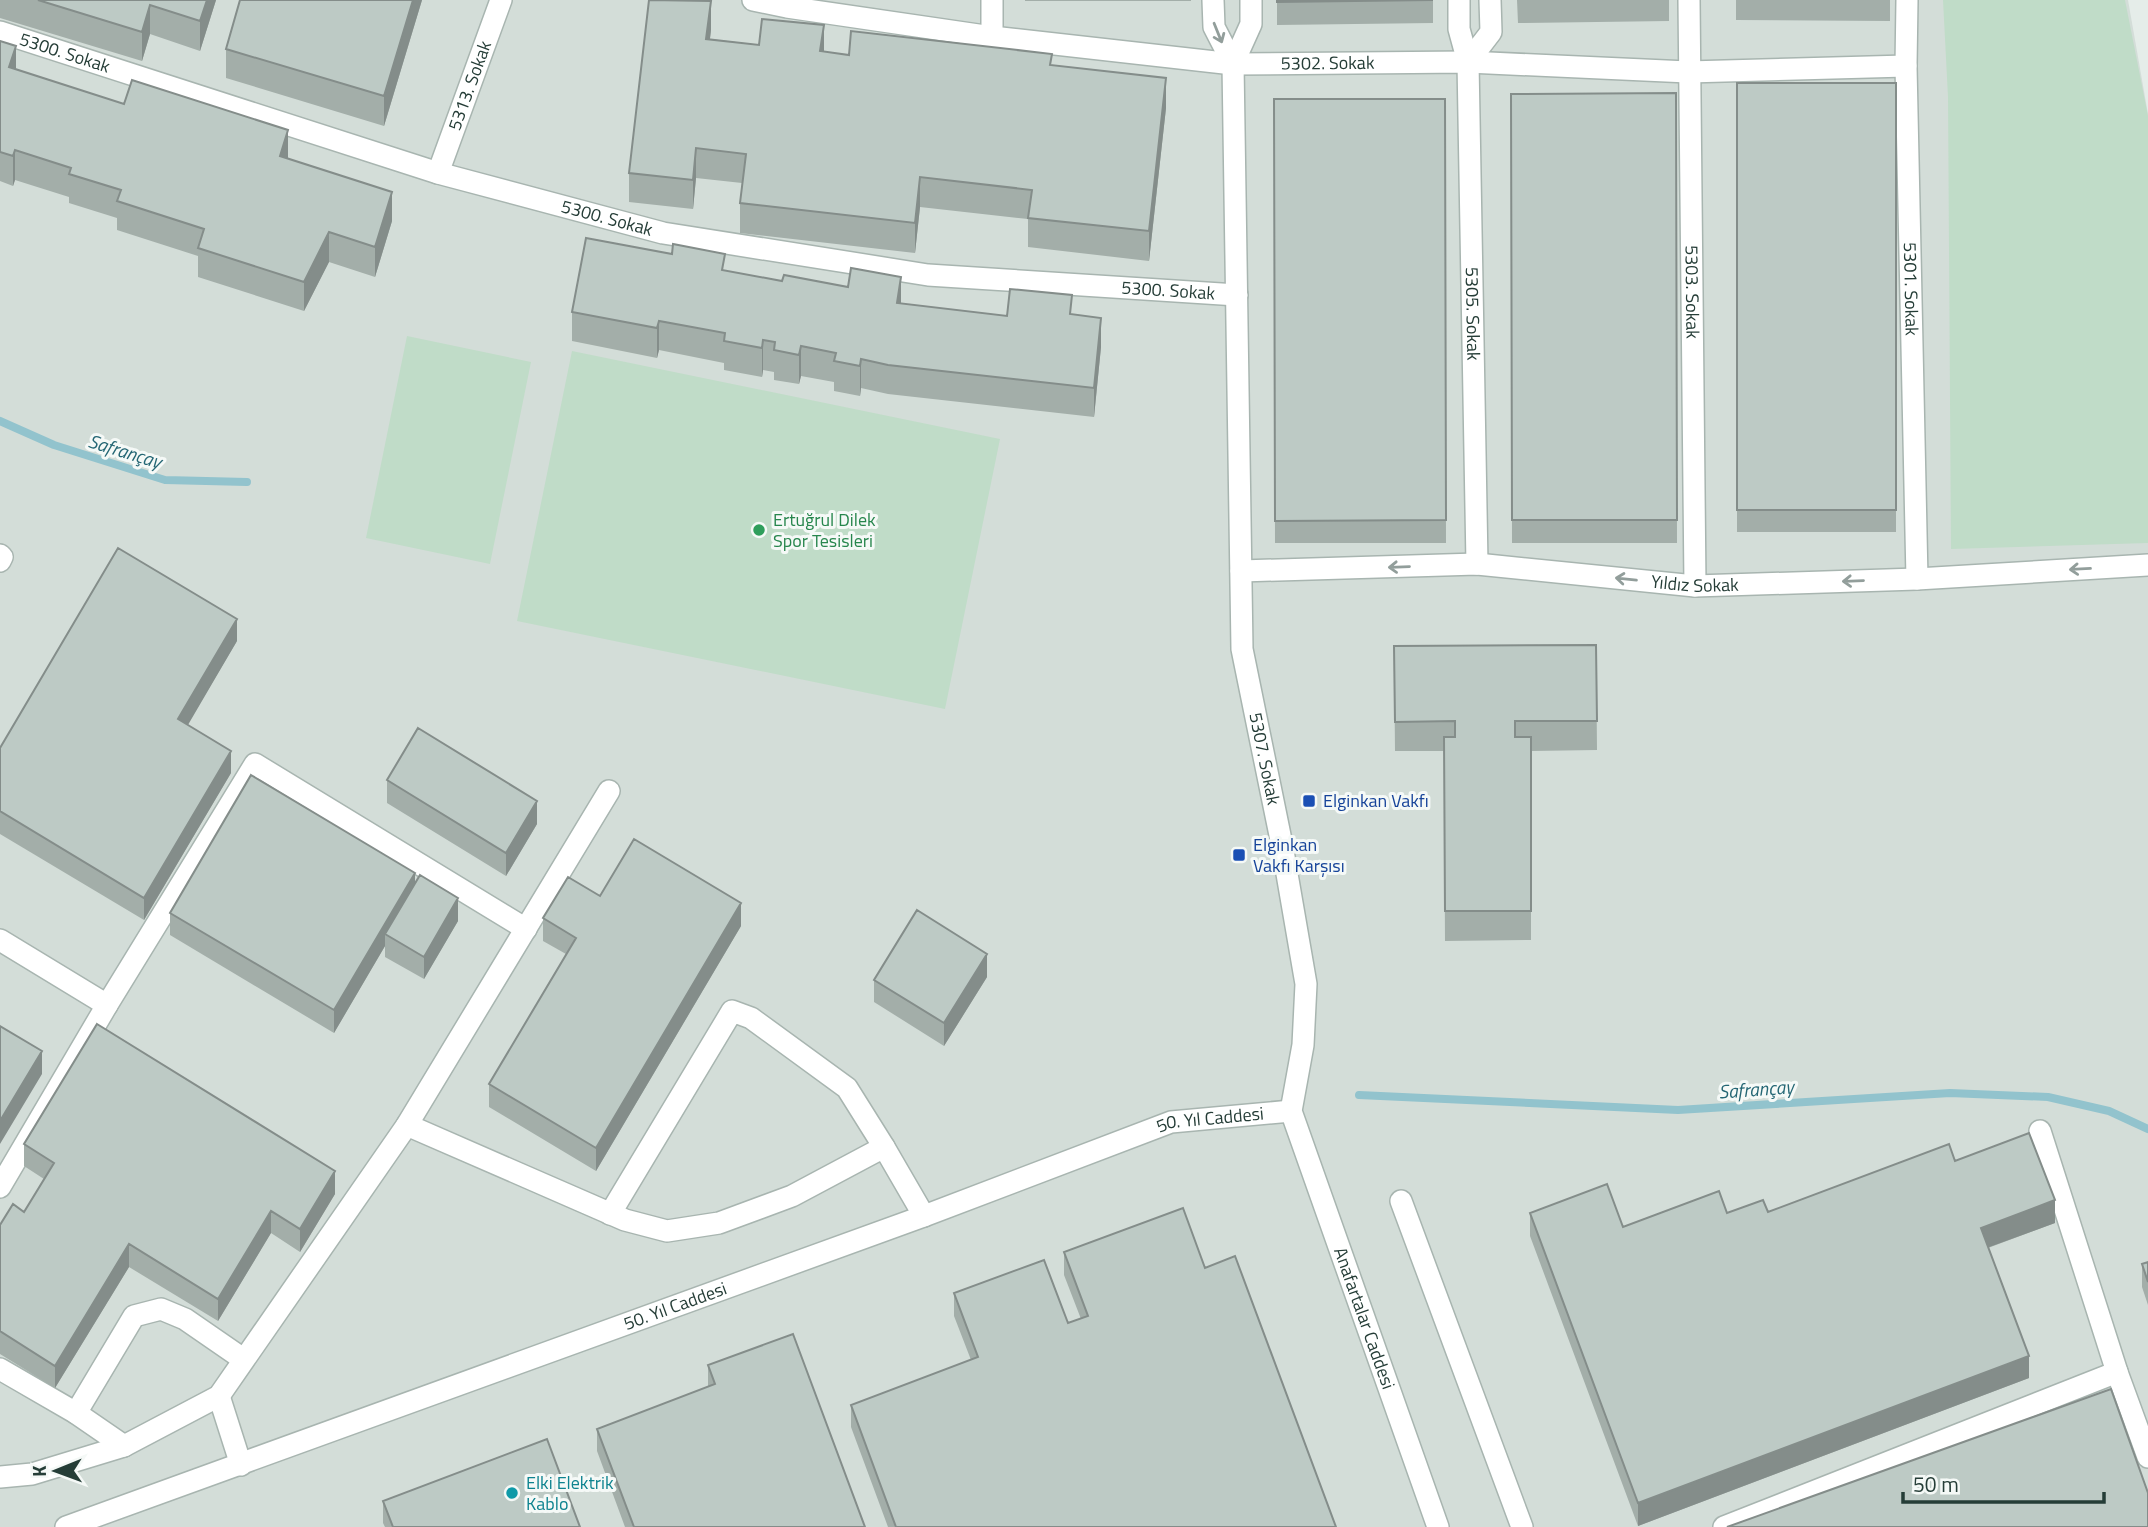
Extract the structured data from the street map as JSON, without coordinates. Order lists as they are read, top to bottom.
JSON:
{
  "streets": {
    "street": [
      "5300. Sokak",
      "5302. Sokak",
      "5313. Sokak",
      "5301. Sokak",
      "5303. Sokak",
      "5305. Sokak",
      "Yıldız Sokak",
      "5307. Sokak",
      "50. Yıl Caddesi",
      "Anafartalar Caddesi"
    ]
  },
  "crossings": [
    ["5300. Sokak", "5313. Sokak"],
    ["5300. Sokak", "5307. Sokak"],
    ["5302. Sokak", "5301. Sokak"],
    ["5302. Sokak", "5303. Sokak"],
    ["5302. Sokak", "5305. Sokak"],
    ["5302. Sokak", "5307. Sokak"],
    ["5301. Sokak", "Yıldız Sokak"],
    ["5303. Sokak", "Yıldız Sokak"],
    ["5305. Sokak", "Yıldız Sokak"],
    ["Yıldız Sokak", "5307. Sokak"],
    ["5307. Sokak", "50. Yıl Caddesi"],
    ["5307. Sokak", "Anafartalar Caddesi"],
    ["50. Yıl Caddesi", "Anafartalar Caddesi"]
  ],
  "one_way": ["Yıldız Sokak"],
  "water": ["Safrançay"],
  "places": {
    "other": ["Ertuğrul Dilek Spor Tesisleri", "Elki Elektrik Kablo"],
    "transit": ["Elginkan Vakfı", "Elginkan Vakfı Karşısı"]
  },
  "scale_bar": "50 m",
  "north": "left"
}
